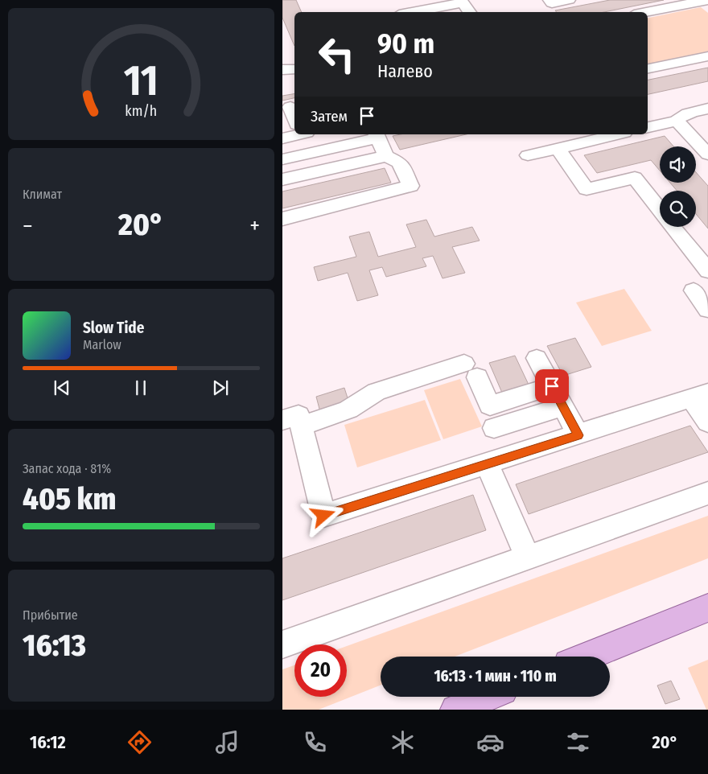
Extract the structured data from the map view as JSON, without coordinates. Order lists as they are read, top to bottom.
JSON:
{
  "page": {
    "turn": ["90 m", "Налево"],
    "then": "Затем",
    "tile": [
      "Климат",
      ["Запас хода · 81%", "405 km"],
      ["Прибытие", "16:13"]
    ],
    "heat": ["−", "20°", "+"],
    "song": ["Slow Tide", "Marlow"],
    "limit": "20",
    "trip": "16:13 · 1 мин · 110 m",
    "tabs": ["16:12", "20°"],
    "gauge": ["11", "km/h"]
  }
}
